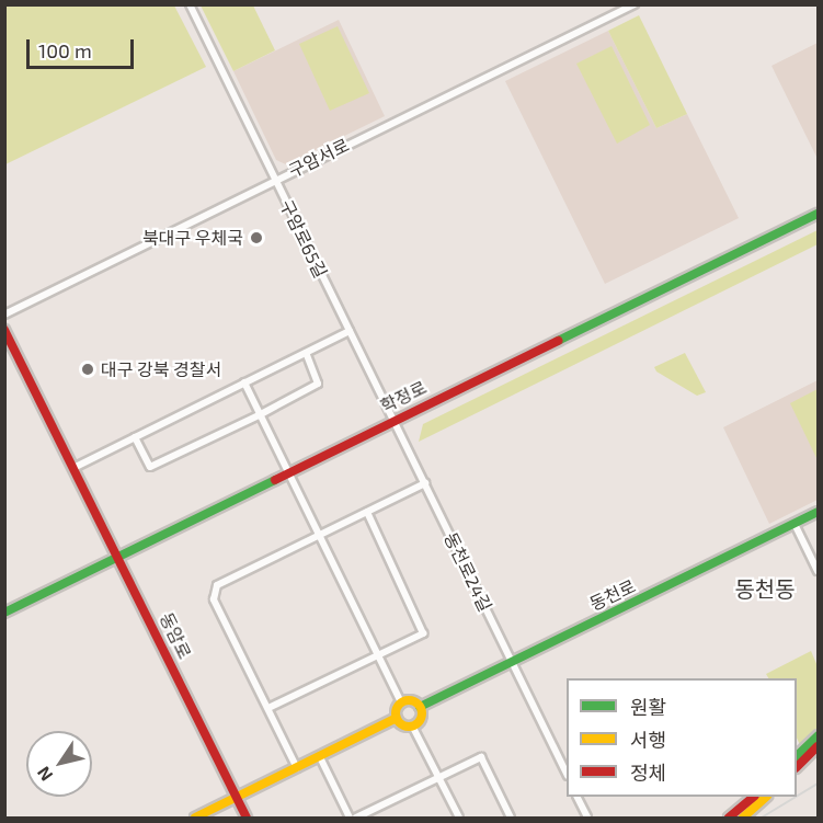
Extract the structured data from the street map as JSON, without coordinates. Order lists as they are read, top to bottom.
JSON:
{
  "streets": {
    "main road": ["학정로", "동천로", "동암로"],
    "street": ["구암서로", "구암로65길", "동천로24길"]
  },
  "crossings": [
    ["구암서로", "구암로65길"],
    ["구암로65길", "학정로"],
    ["구암로65길", "동천로24길"],
    ["학정로", "동천로24길"],
    ["학정로", "동암로"],
    ["동천로24길", "동천로"]
  ],
  "districts": ["동천동"],
  "places": ["북대구 우체국", "대구 강북 경찰서"],
  "legend": ["원활", "서행", "정체"],
  "scale_bar": "100 m",
  "north": "bottom left"
}
